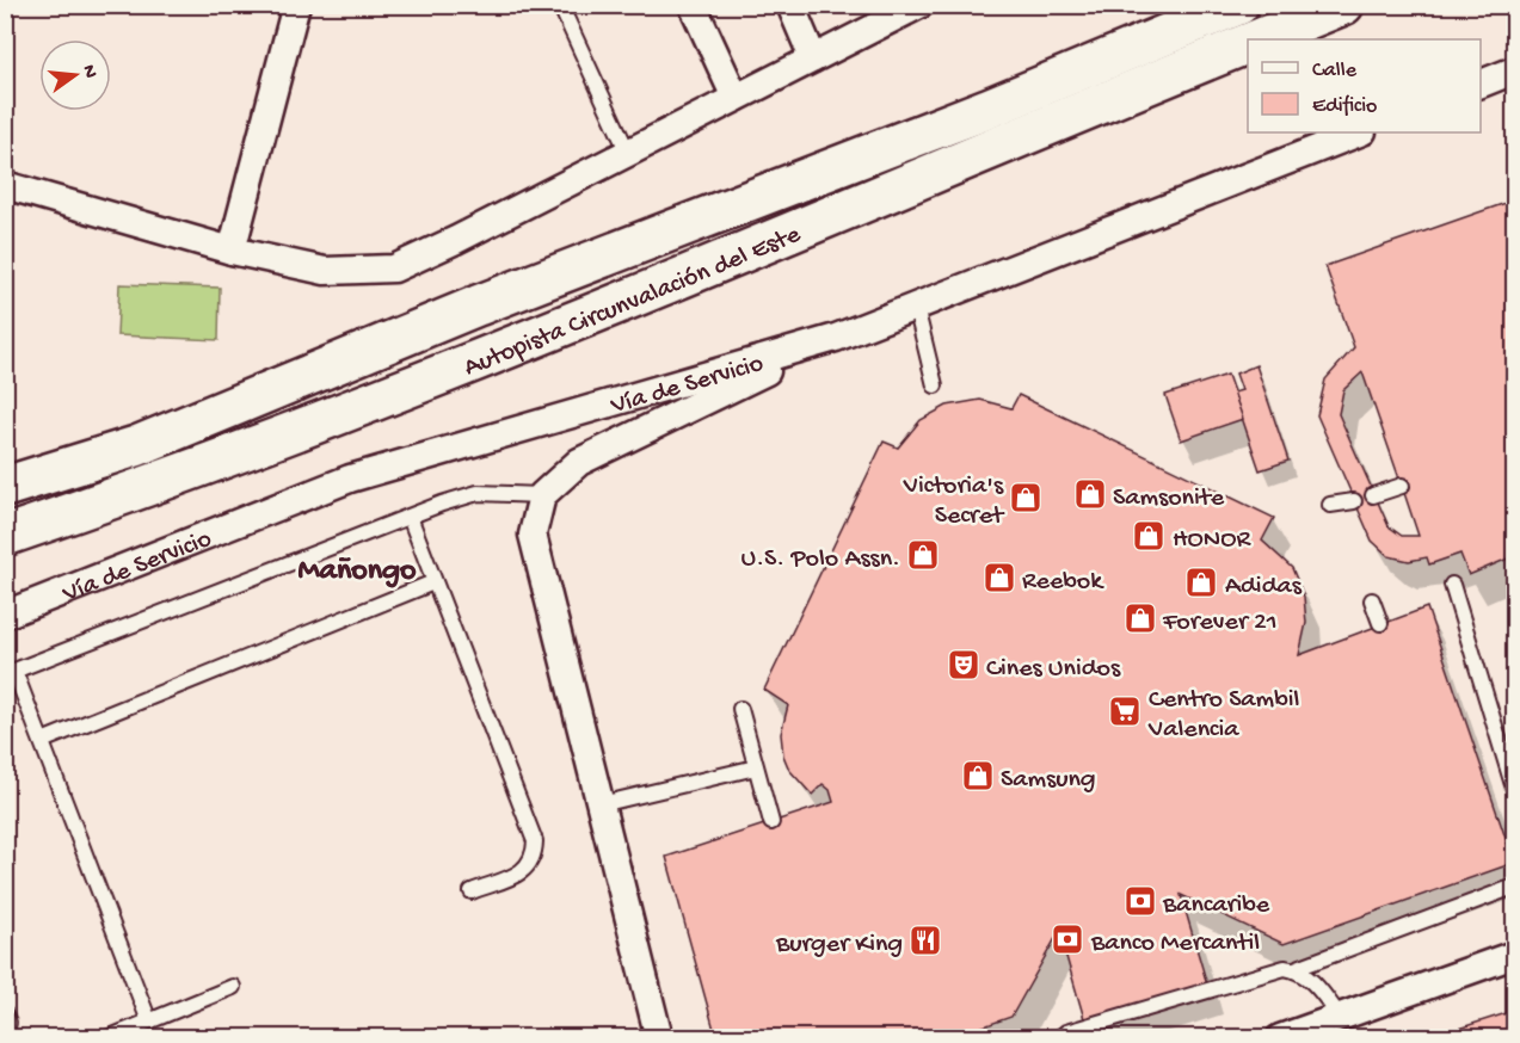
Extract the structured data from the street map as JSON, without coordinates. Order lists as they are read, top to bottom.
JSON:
{
  "streets": {
    "highway": ["Autopista Circunvalación del Este"],
    "street": ["Vía de Servicio"]
  },
  "districts": ["Mañongo"],
  "places": {
    "shop": [
      "Samsonite",
      "Victoria's Secret",
      "HONOR",
      "U.S. Polo Assn.",
      "Reebok",
      "Adidas",
      "Forever 21",
      "Samsung"
    ],
    "theatre": ["Cines Unidos"],
    "supermarket": ["Centro Sambil Valencia"],
    "bank": ["Bancaribe", "Banco Mercantil"],
    "restaurant": ["Burger King"]
  },
  "legend": ["Calle", "Edificio"],
  "north": "right"
}
